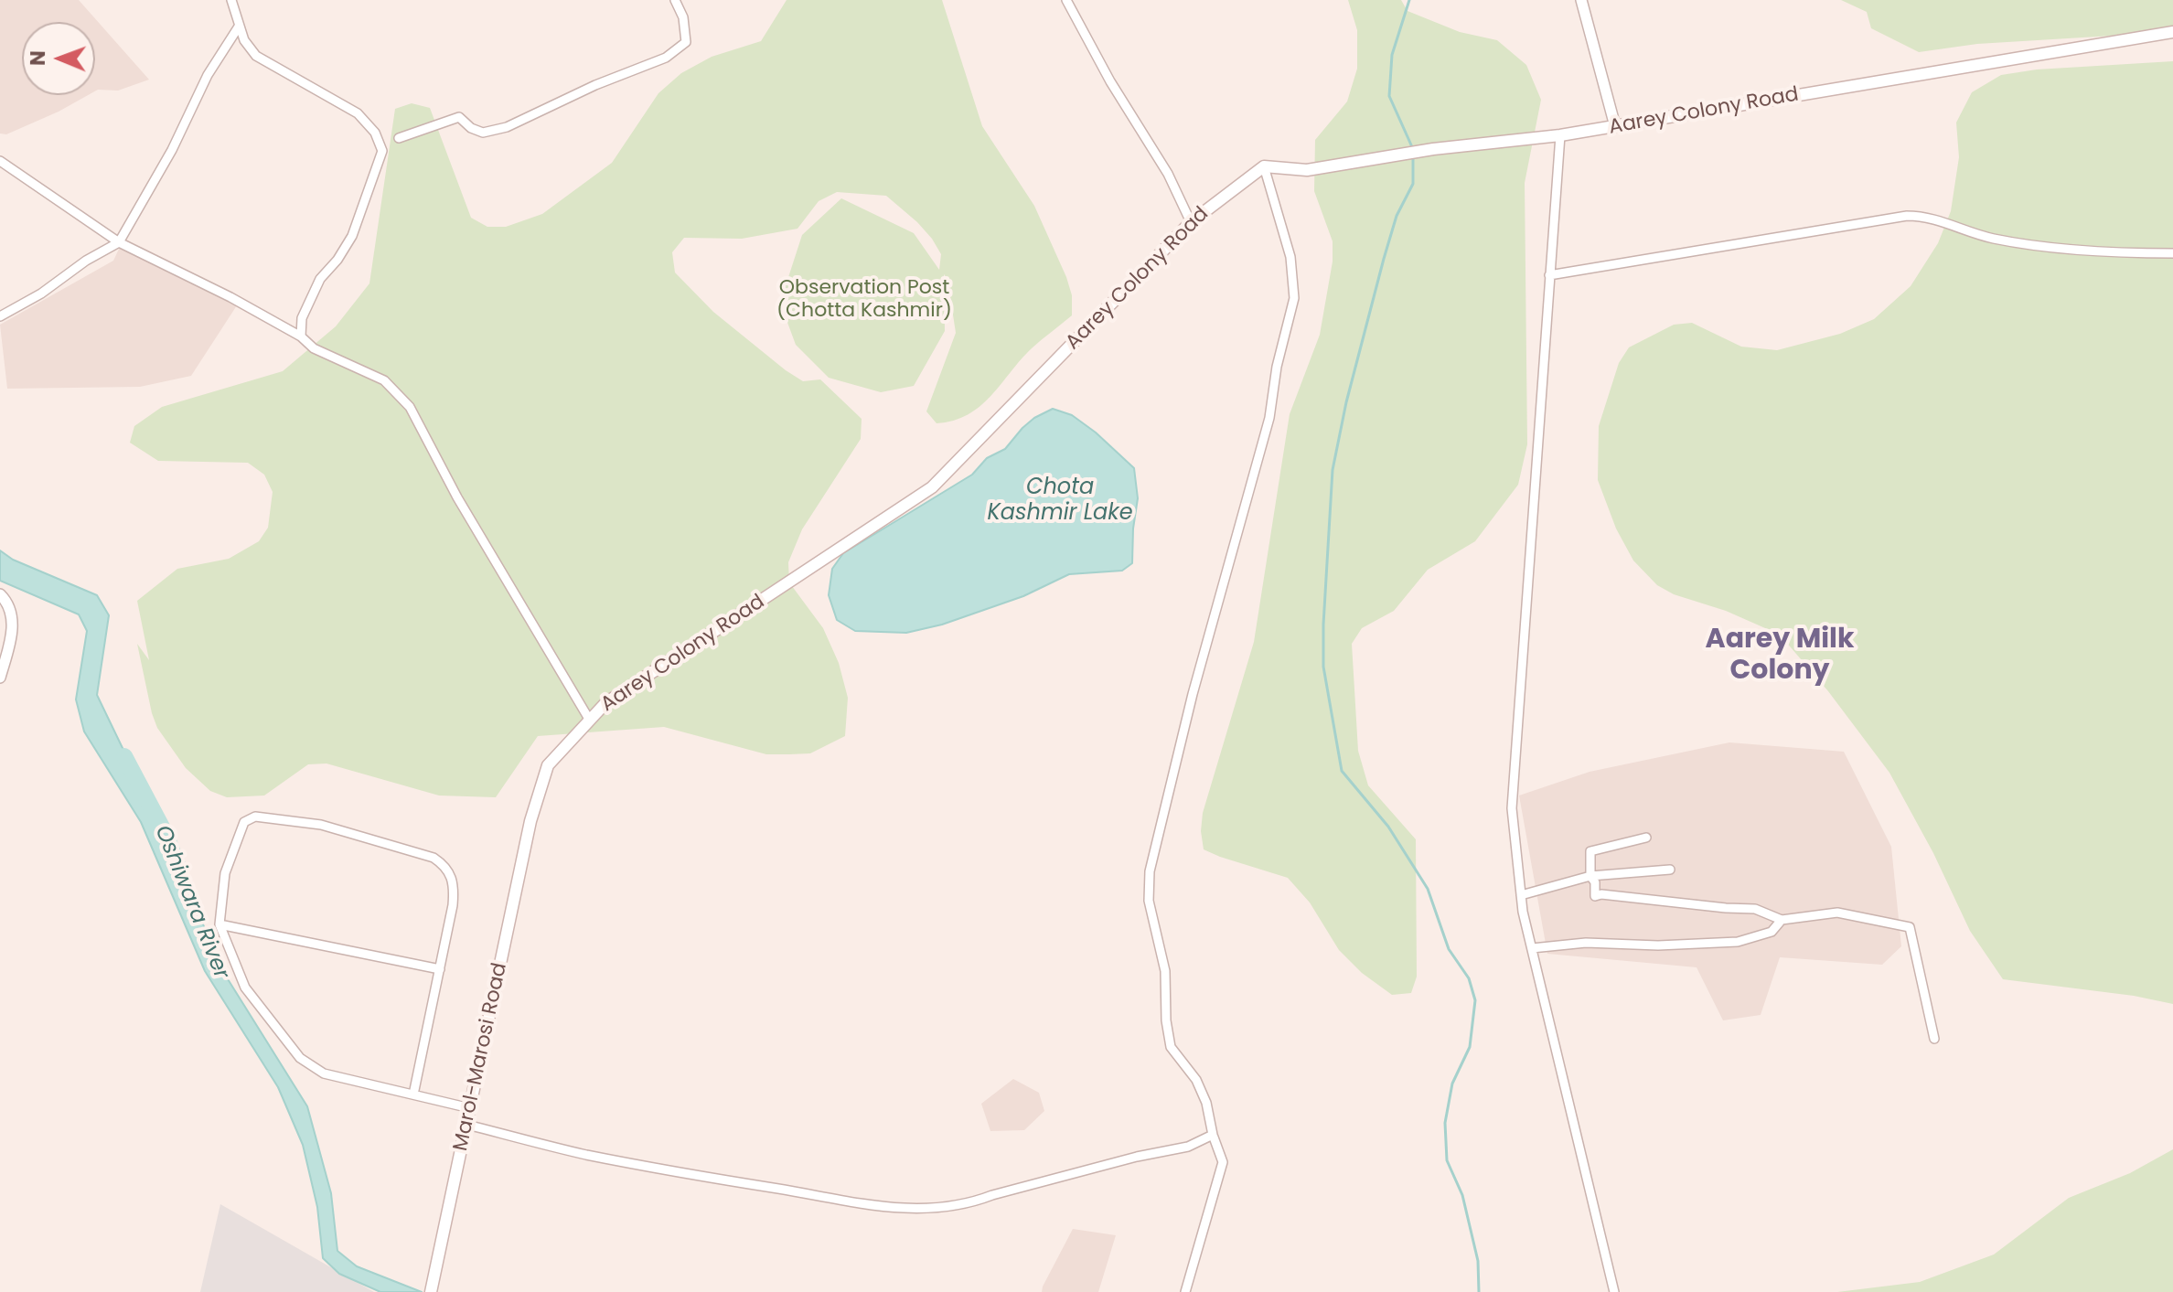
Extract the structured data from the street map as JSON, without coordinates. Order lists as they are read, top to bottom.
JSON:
{
  "streets": {
    "main road": ["Aarey Colony Road", "Marol-Marosi Road"]
  },
  "crossings": [
    ["Aarey Colony Road", "Marol-Marosi Road"]
  ],
  "districts": ["Aarey Milk Colony"],
  "water": ["Chota Kashmir Lake", "Oshiwara River"],
  "parks": ["Observation Post (Chotta Kashmir)"],
  "north": "left"
}
